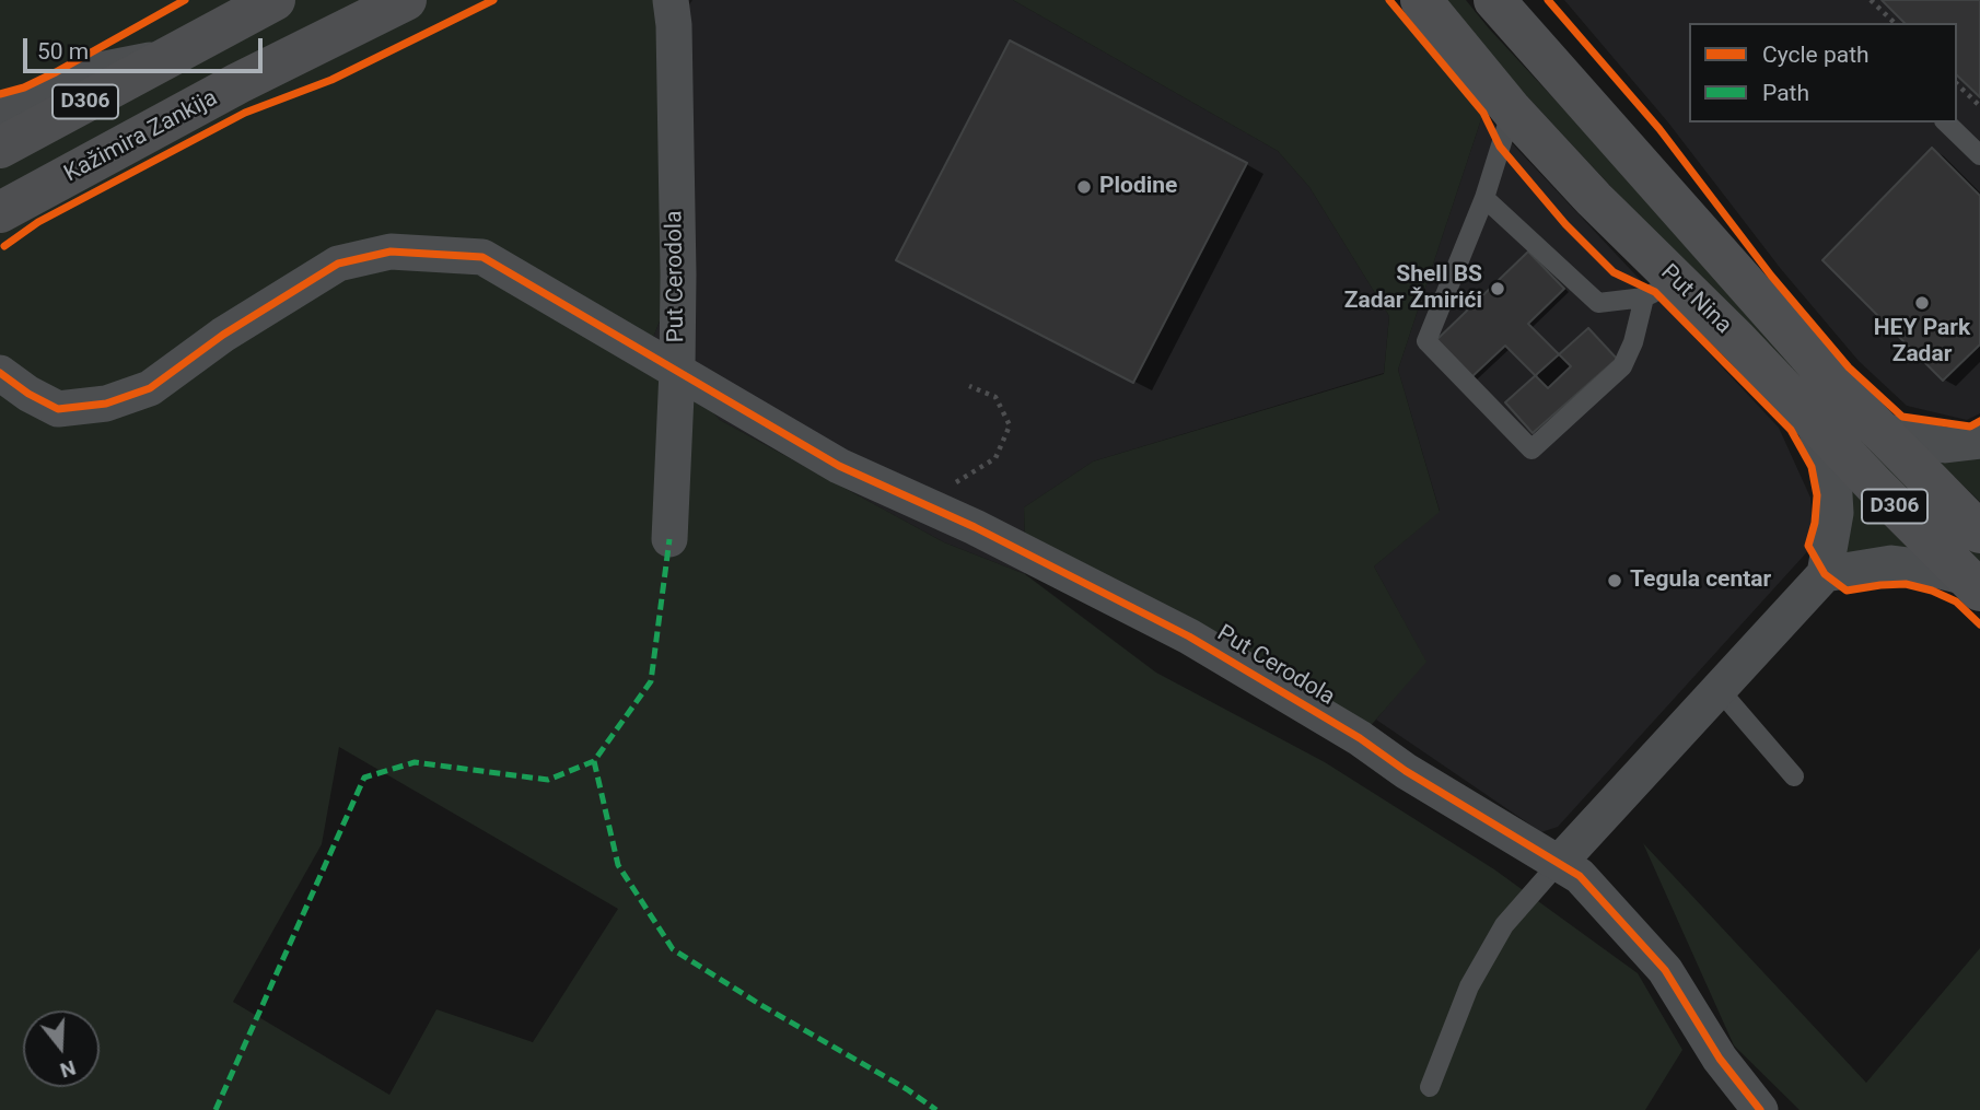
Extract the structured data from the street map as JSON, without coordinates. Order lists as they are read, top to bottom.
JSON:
{
  "streets": {
    "main road": ["D306", "Kažimira Zankija", "Put Nina"],
    "street": ["Put Cerodola"]
  },
  "places": [
    "Plodine",
    "Shell BS Zadar Žmirići",
    "HEY Park Zadar",
    "Tegula centar"
  ],
  "legend": ["Cycle path", "Path"],
  "scale_bar": "50 m",
  "north": "bottom"
}
